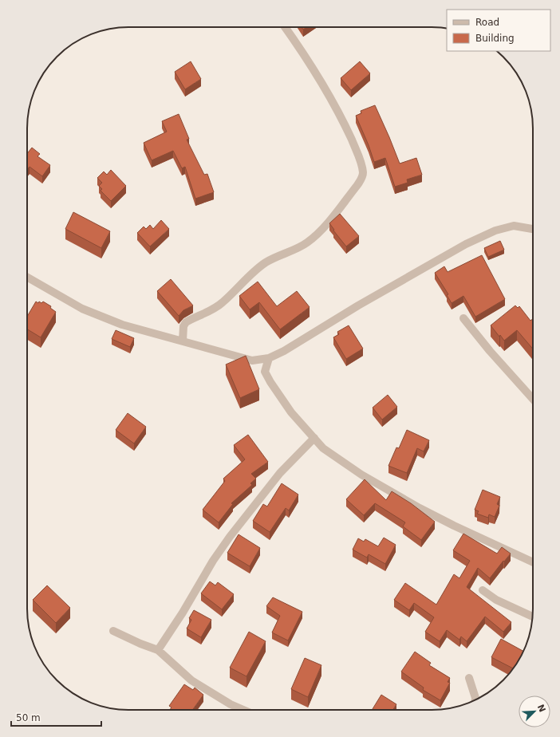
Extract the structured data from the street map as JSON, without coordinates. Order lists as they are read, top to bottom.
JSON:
{
  "legend": ["Road", "Building"],
  "scale_bar": "50 m",
  "north": "top right"
}
